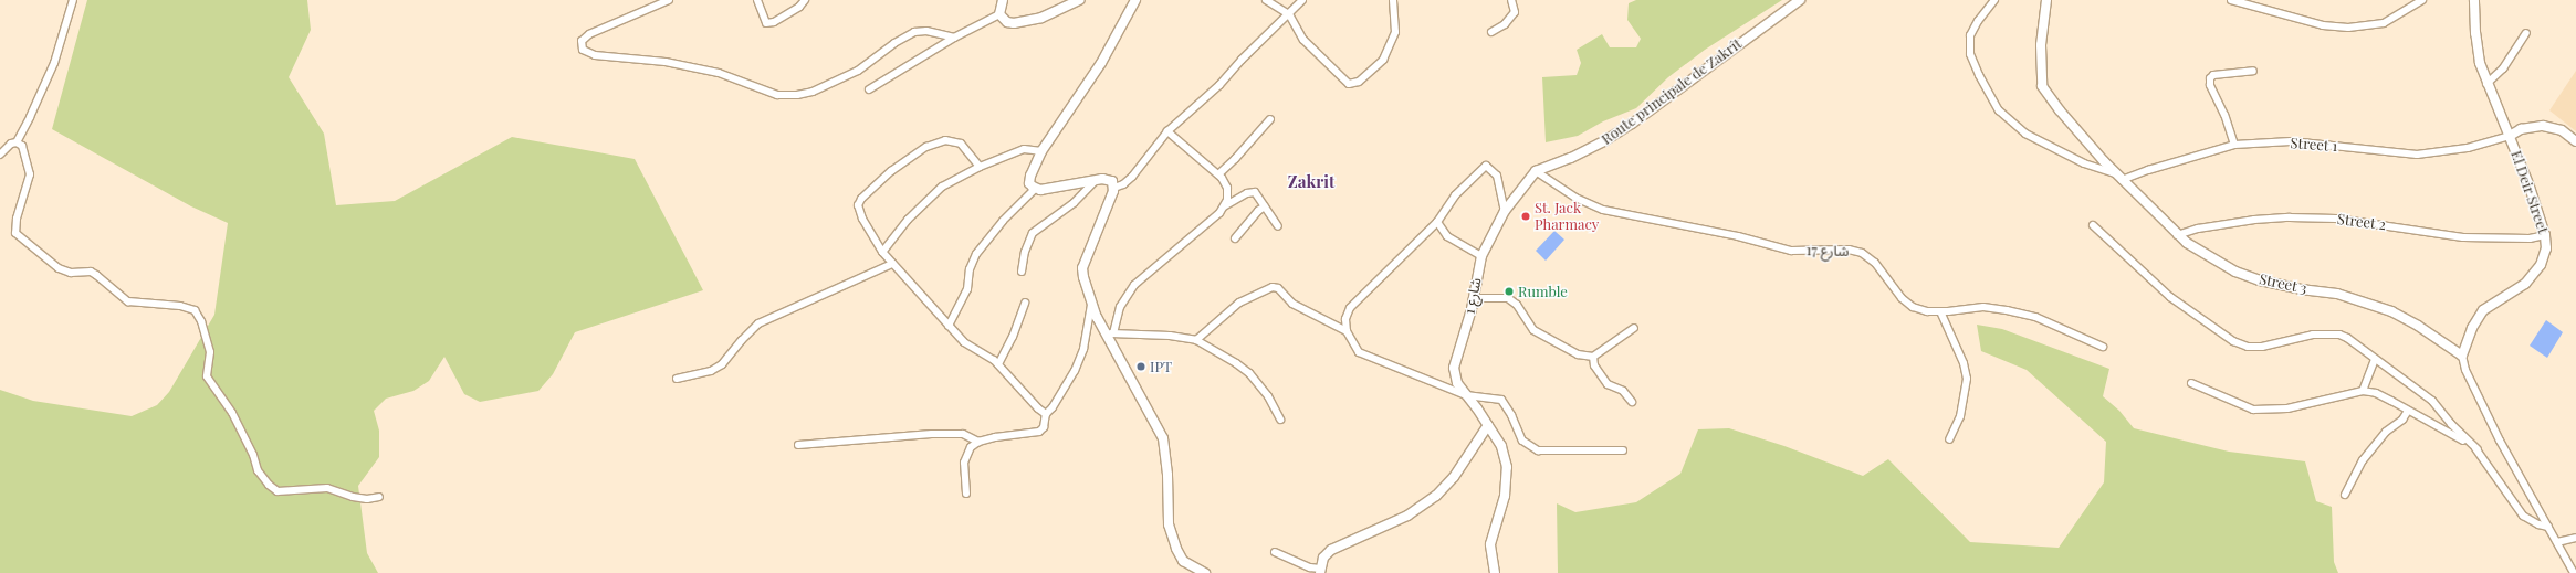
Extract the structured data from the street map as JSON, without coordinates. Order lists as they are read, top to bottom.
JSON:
{
  "streets": {
    "street": [
      "Route principale de Zakrît",
      "Street 1",
      "El Deir Street",
      "Street 2",
      "شارع 17",
      "Street 3",
      "شارع 1"
    ]
  },
  "crossings": [
    ["Route principale de Zakrît", "شارع 17"],
    ["Route principale de Zakrît", "شارع 1"],
    ["Street 1", "El Deir Street"],
    ["Street 1", "Street 3"],
    ["El Deir Street", "Street 2"],
    ["El Deir Street", "Street 3"],
    ["Street 2", "Street 3"],
    ["شارع 17", "شارع 1"]
  ],
  "districts": ["Zakrit"],
  "places": ["St. Jack Pharmacy", "Rumble", "IPT"]
}
